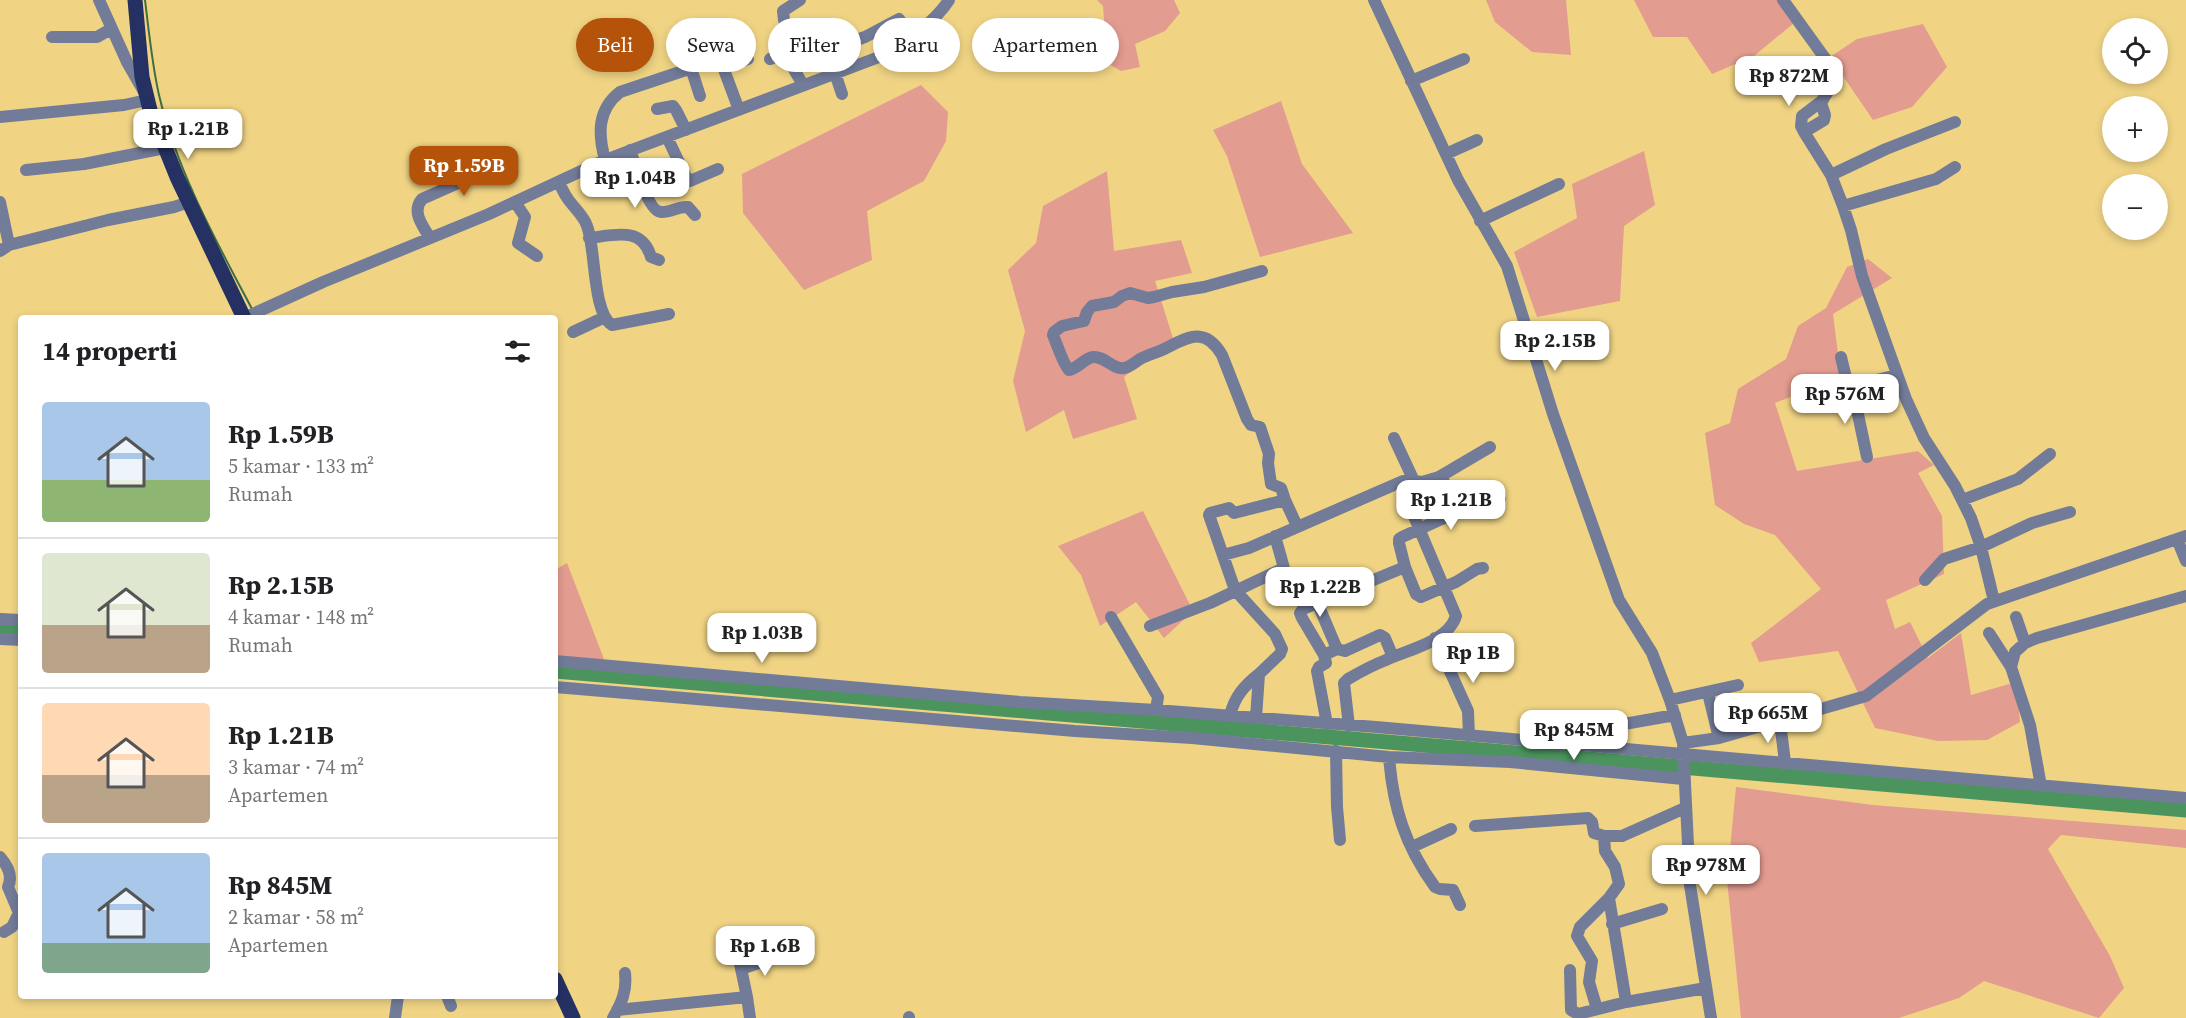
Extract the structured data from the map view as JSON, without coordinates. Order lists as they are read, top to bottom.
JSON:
{
  "page": {
    "map_buttons": ["+", "−"],
    "chip": [
      "Beli",
      "Sewa",
      "Filter",
      "Baru",
      "Apartemen"
    ],
    "price": [
      "Rp 872M",
      "Rp 1.21B",
      "Rp 1.59B",
      "Rp 1.04B",
      "Rp 2.15B",
      "Rp 576M",
      "Rp 1.21B",
      "Rp 1.22B",
      "Rp 1.03B",
      "Rp 1B",
      "Rp 665M",
      "Rp 845M",
      "Rp 978M",
      "Rp 1.6B"
    ],
    "heading": "14 properti",
    "list": [
      {
        "name": "Rp 1.59B",
        "note": "5 kamar · 133 m² · Rumah"
      },
      {
        "name": "Rp 2.15B",
        "note": "4 kamar · 148 m² · Rumah"
      },
      {
        "name": "Rp 1.21B",
        "note": "3 kamar · 74 m² · Apartemen"
      },
      {
        "name": "Rp 845M",
        "note": "2 kamar · 58 m² · Apartemen"
      }
    ]
  }
}
